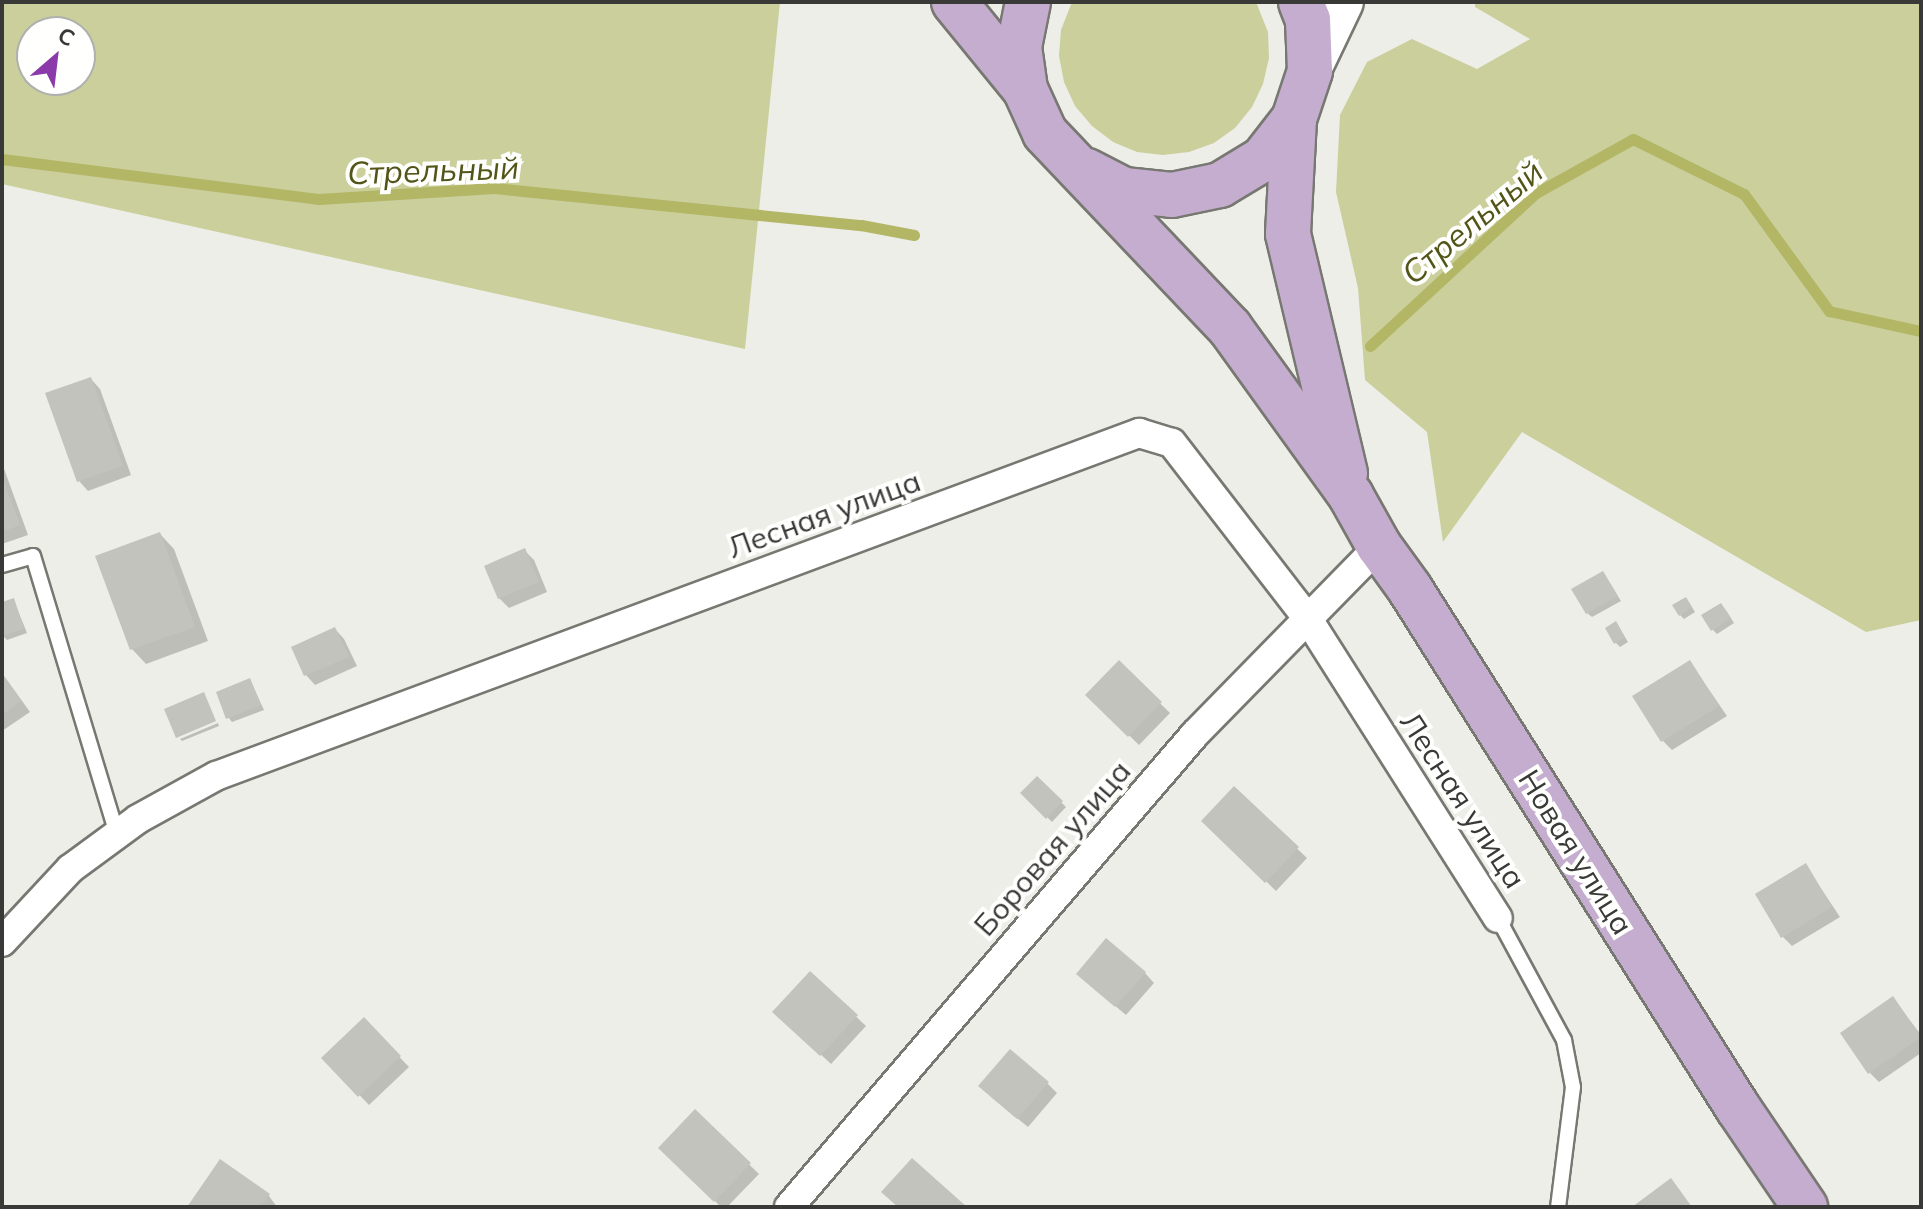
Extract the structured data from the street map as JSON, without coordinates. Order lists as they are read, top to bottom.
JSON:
{
  "streets": {
    "main road": ["Новая улица"],
    "street": ["Лесная улица", "Боровая улица"]
  },
  "crossings": [
    ["Лесная улица", "Боровая улица"],
    ["Боровая улица", "Новая улица"]
  ],
  "water": ["Стрельный"],
  "north": "top right"
}
